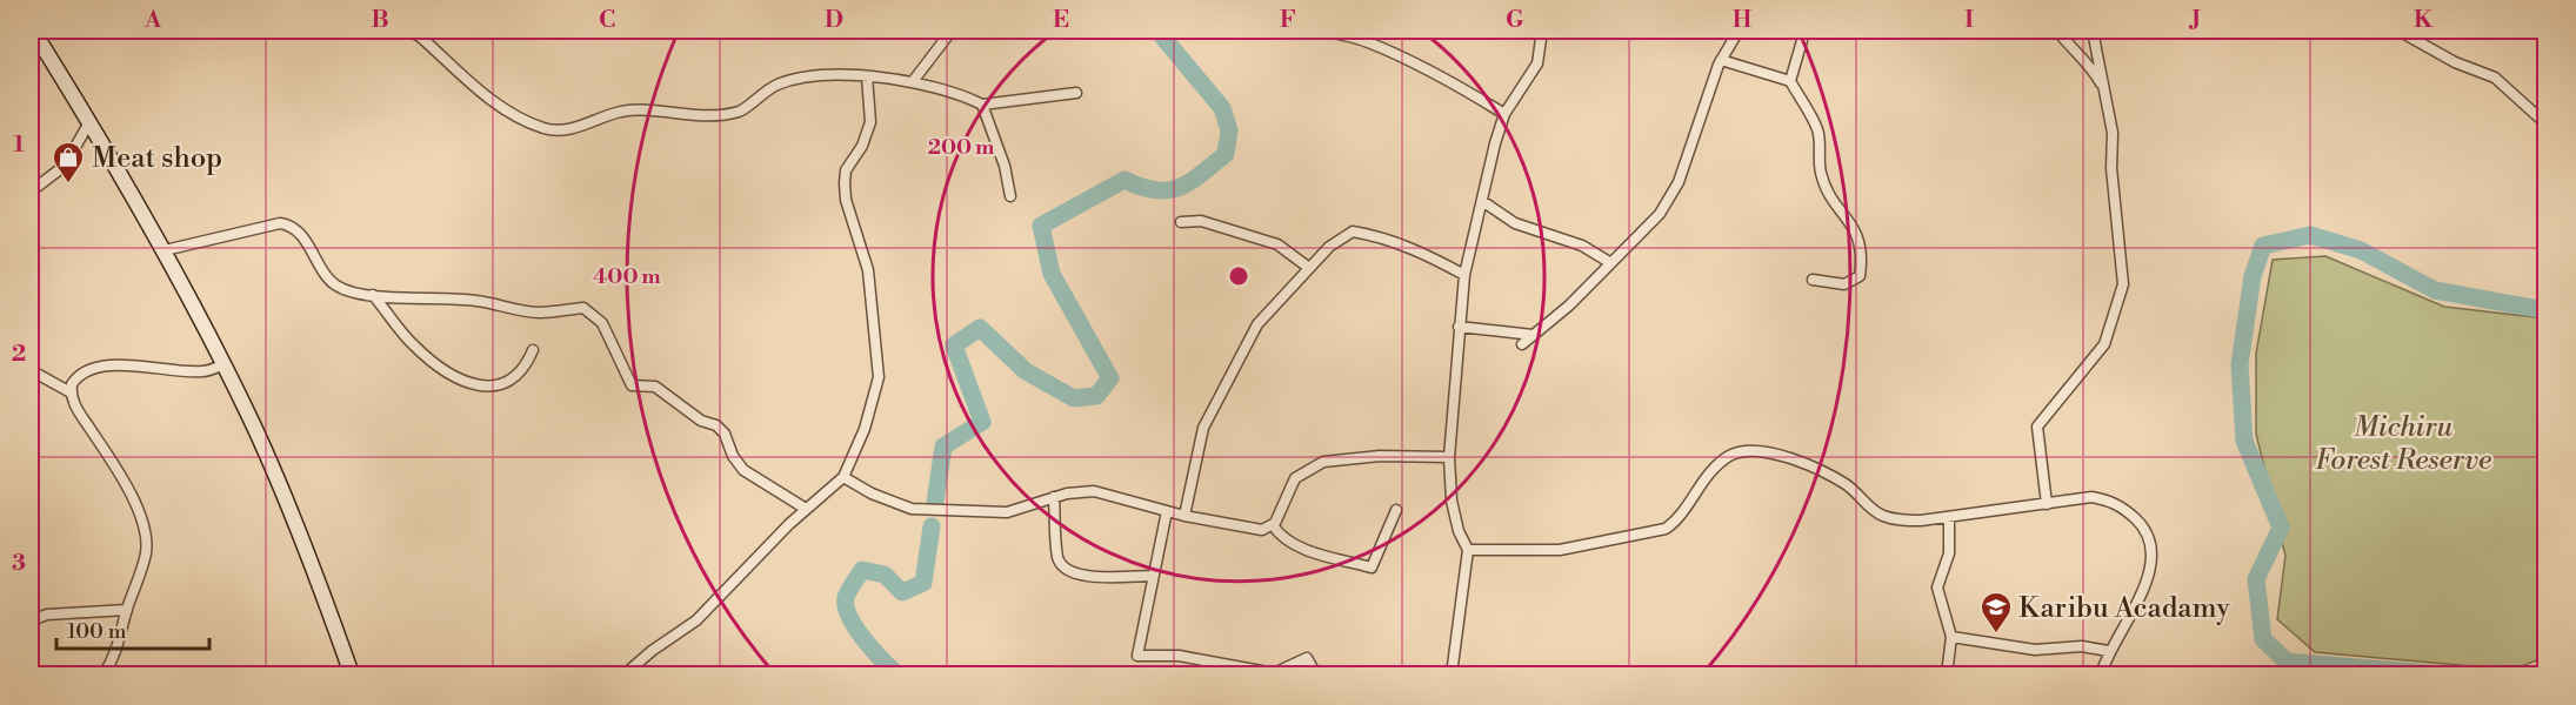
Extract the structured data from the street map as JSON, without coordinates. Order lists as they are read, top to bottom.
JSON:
{
  "parks": ["Michiru Forest Reserve"],
  "places": {
    "shop": ["Meat shop"],
    "school or university": ["Karibu Acadamy"]
  },
  "scale_bar": "100 m",
  "grid": {
    "columns": [
      "A",
      "B",
      "C",
      "D",
      "E",
      "F",
      "G",
      "H",
      "I",
      "J",
      "K"
    ],
    "rows": ["1", "2", "3"]
  },
  "rings": ["200 m", "400 m"]
}
